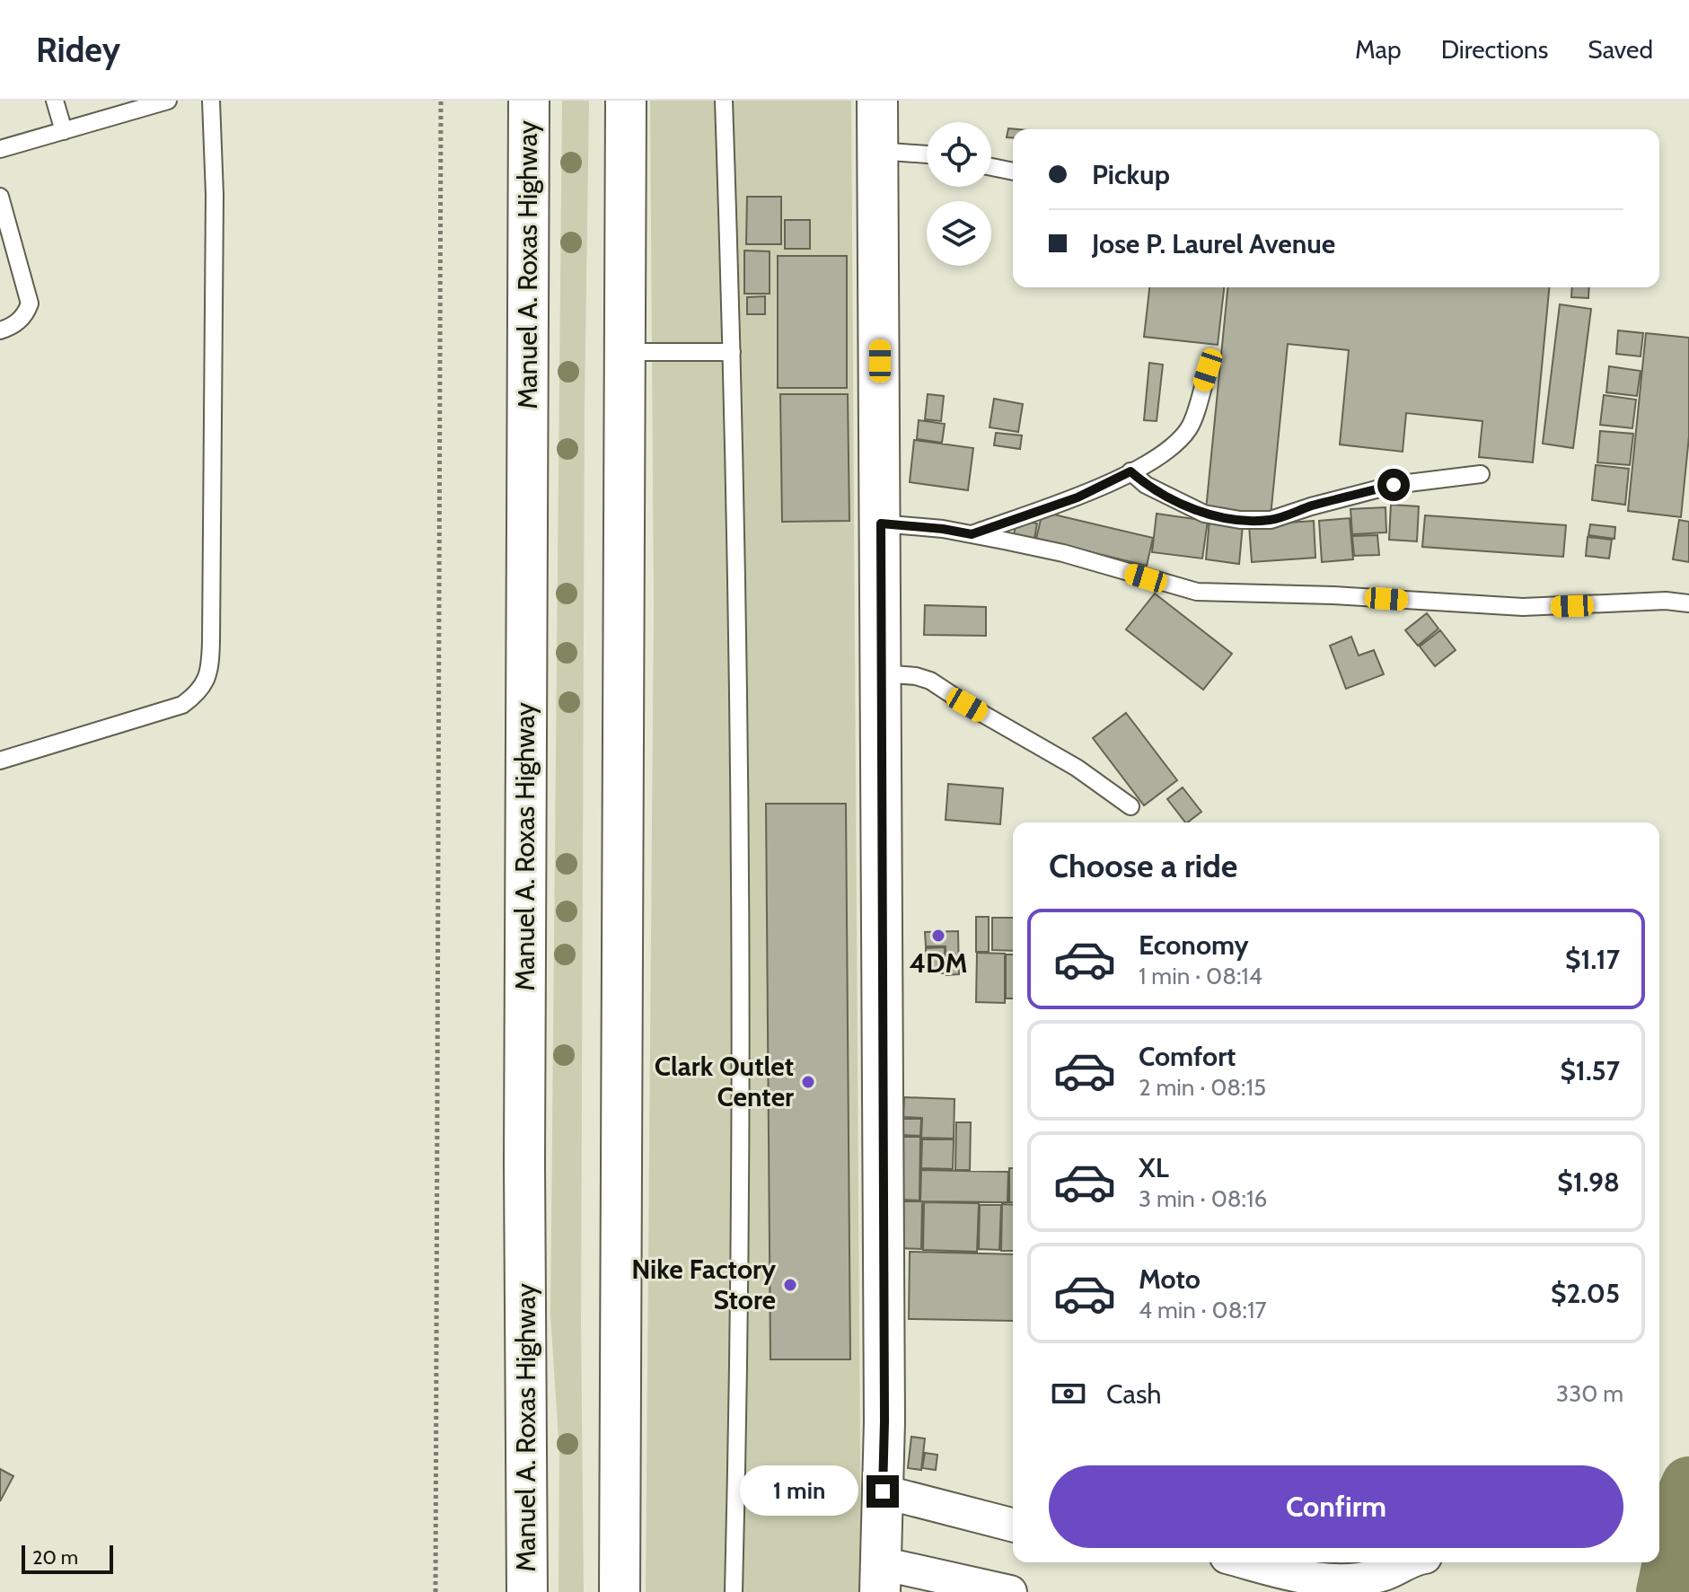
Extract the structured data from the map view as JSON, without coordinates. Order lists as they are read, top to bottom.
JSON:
{
  "streets": {
    "main road": ["Manuel A. Roxas Highway"]
  },
  "places": ["4DM", "Clark Outlet Center", "Nike Factory Store"],
  "scale_bar": "20 m",
  "page": {
    "header": "Ridey",
    "nav": ["Map", "Directions", "Saved"],
    "banner": ["Pickup", "Jose P. Laurel Avenue"],
    "heading": "Choose a ride",
    "list": [
      {
        "name": "Economy",
        "note": "1 min · 08:14",
        "value": "$1.17"
      },
      {
        "name": "Comfort",
        "note": "2 min · 08:15",
        "value": "$1.57"
      },
      {
        "name": "XL",
        "note": "3 min · 08:16",
        "value": "$1.98"
      },
      {
        "name": "Moto",
        "note": "4 min · 08:17",
        "value": "$2.05"
      }
    ],
    "pay": ["Cash", "330 m"],
    "buttons": "Confirm",
    "bubble": "1 min",
    "scale": "20 m"
  }
}
